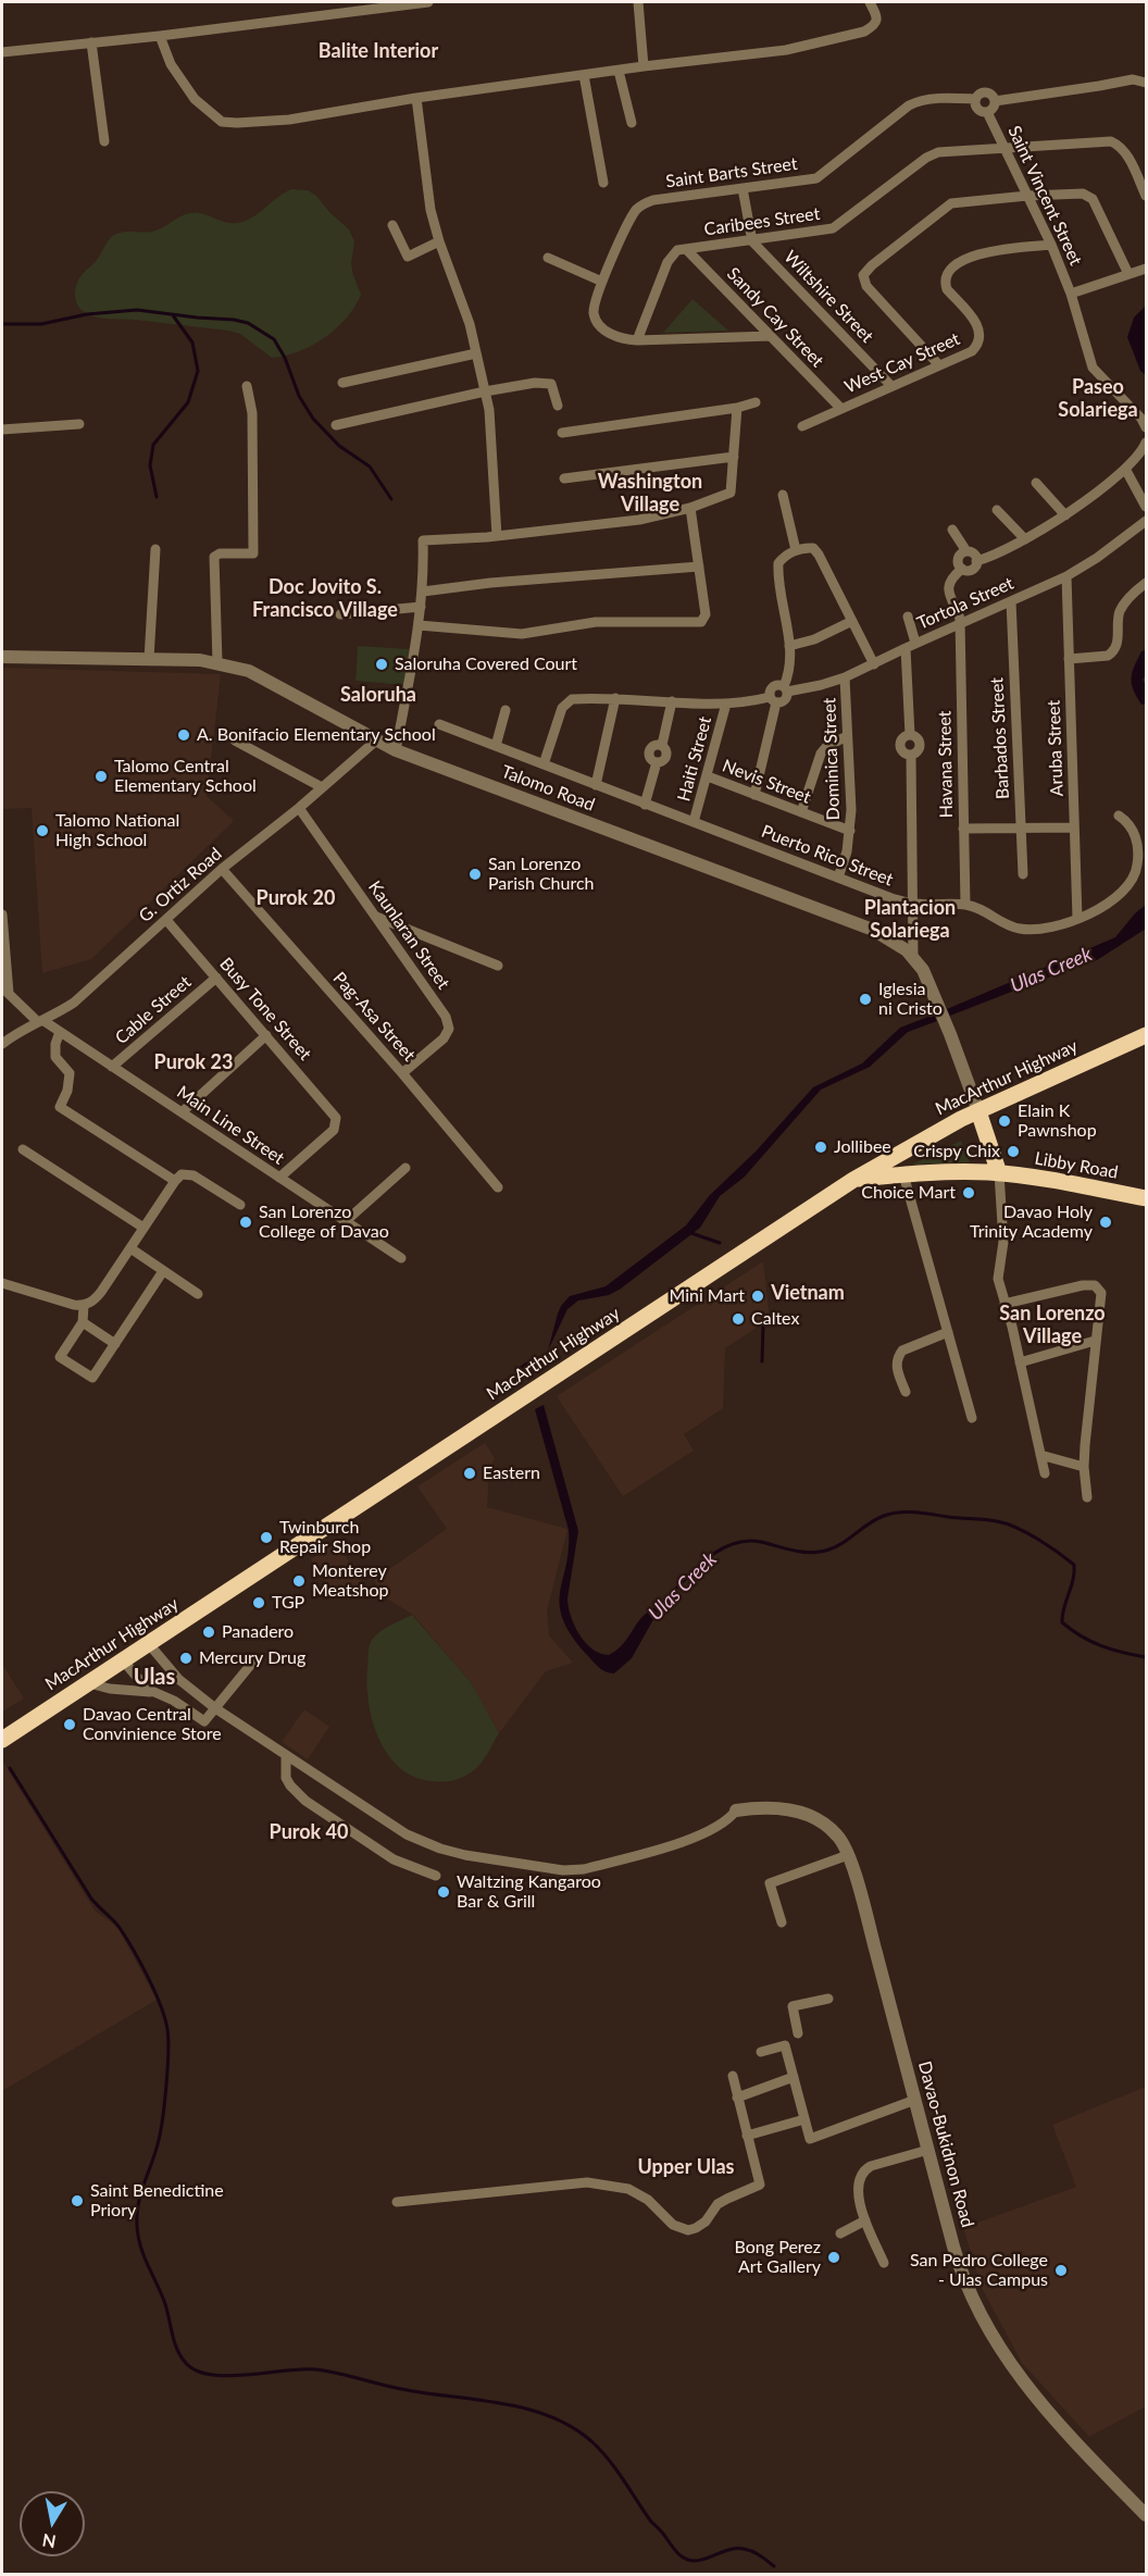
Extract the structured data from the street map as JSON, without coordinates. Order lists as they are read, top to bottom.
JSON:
{
  "streets": {
    "highway": ["MacArthur Highway", "Libby Road"],
    "street": [
      "Saint Barts Street",
      "Saint Vincent Street",
      "Caribees Street",
      "Wiltshire Street",
      "Sandy Cay Street",
      "West Cay Street",
      "Tortola Street",
      "Barbados Street",
      "Aruba Street",
      "Haiti Street",
      "Dominica Street",
      "Havana Street",
      "Nevis Street",
      "Talomo Road",
      "Puerto Rico Street",
      "G. Ortiz Road",
      "Kaunlaran Street",
      "Busy Tone Street",
      "Cable Street",
      "Pag-Asa Street",
      "Main Line Street",
      "Davao-Bukidnon Road"
    ]
  },
  "crossings": [
    ["Saint Barts Street", "Saint Vincent Street"],
    ["Saint Barts Street", "Caribees Street"],
    ["Saint Vincent Street", "Caribees Street"],
    ["Saint Vincent Street", "West Cay Street"],
    ["Caribees Street", "Wiltshire Street"],
    ["Caribees Street", "Sandy Cay Street"],
    ["Wiltshire Street", "West Cay Street"],
    ["Sandy Cay Street", "West Cay Street"],
    ["Tortola Street", "Barbados Street"],
    ["Tortola Street", "Aruba Street"],
    ["Tortola Street", "Dominica Street"],
    ["Tortola Street", "Havana Street"],
    ["Aruba Street", "Puerto Rico Street"],
    ["Haiti Street", "Nevis Street"],
    ["Haiti Street", "Puerto Rico Street"],
    ["Dominica Street", "Nevis Street"],
    ["Dominica Street", "Puerto Rico Street"],
    ["Havana Street", "Puerto Rico Street"],
    ["Talomo Road", "G. Ortiz Road"],
    ["Talomo Road", "MacArthur Highway"],
    ["G. Ortiz Road", "Kaunlaran Street"],
    ["G. Ortiz Road", "Busy Tone Street"],
    ["G. Ortiz Road", "Pag-Asa Street"],
    ["G. Ortiz Road", "Main Line Street"],
    ["Kaunlaran Street", "Pag-Asa Street"],
    ["Busy Tone Street", "Cable Street"],
    ["Busy Tone Street", "Main Line Street"],
    ["Cable Street", "Main Line Street"],
    ["MacArthur Highway", "Libby Road"]
  ],
  "districts": [
    "Balite Interior",
    "Paseo Solariega",
    "Washington Village",
    "Doc Jovito S. Francisco Village",
    "Saloruha",
    "Purok 20",
    "Plantacion Solariega",
    "Purok 23",
    "Vietnam",
    "San Lorenzo Village",
    "Ulas",
    "Purok 40",
    "Upper Ulas"
  ],
  "water": ["Ulas Creek"],
  "places": [
    "Saloruha Covered Court",
    "A. Bonifacio Elementary School",
    "Talomo Central Elementary School",
    "Talomo National High School",
    "San Lorenzo Parish Church",
    "Iglesia ni Cristo",
    "Elain K Pawnshop",
    "Jollibee",
    "Crispy Chix",
    "Choice Mart",
    "San Lorenzo College of Davao",
    "Davao Holy Trinity Academy",
    "Mini Mart",
    "Caltex",
    "Eastern",
    "Twinburch Repair Shop",
    "Monterey Meatshop",
    "TGP",
    "Panadero",
    "Mercury Drug",
    "Davao Central Convinience Store",
    "Waltzing Kangaroo Bar & Grill",
    "Saint Benedictine Priory",
    "Bong Perez Art Gallery",
    "San Pedro College - Ulas Campus"
  ],
  "north": "bottom"
}
